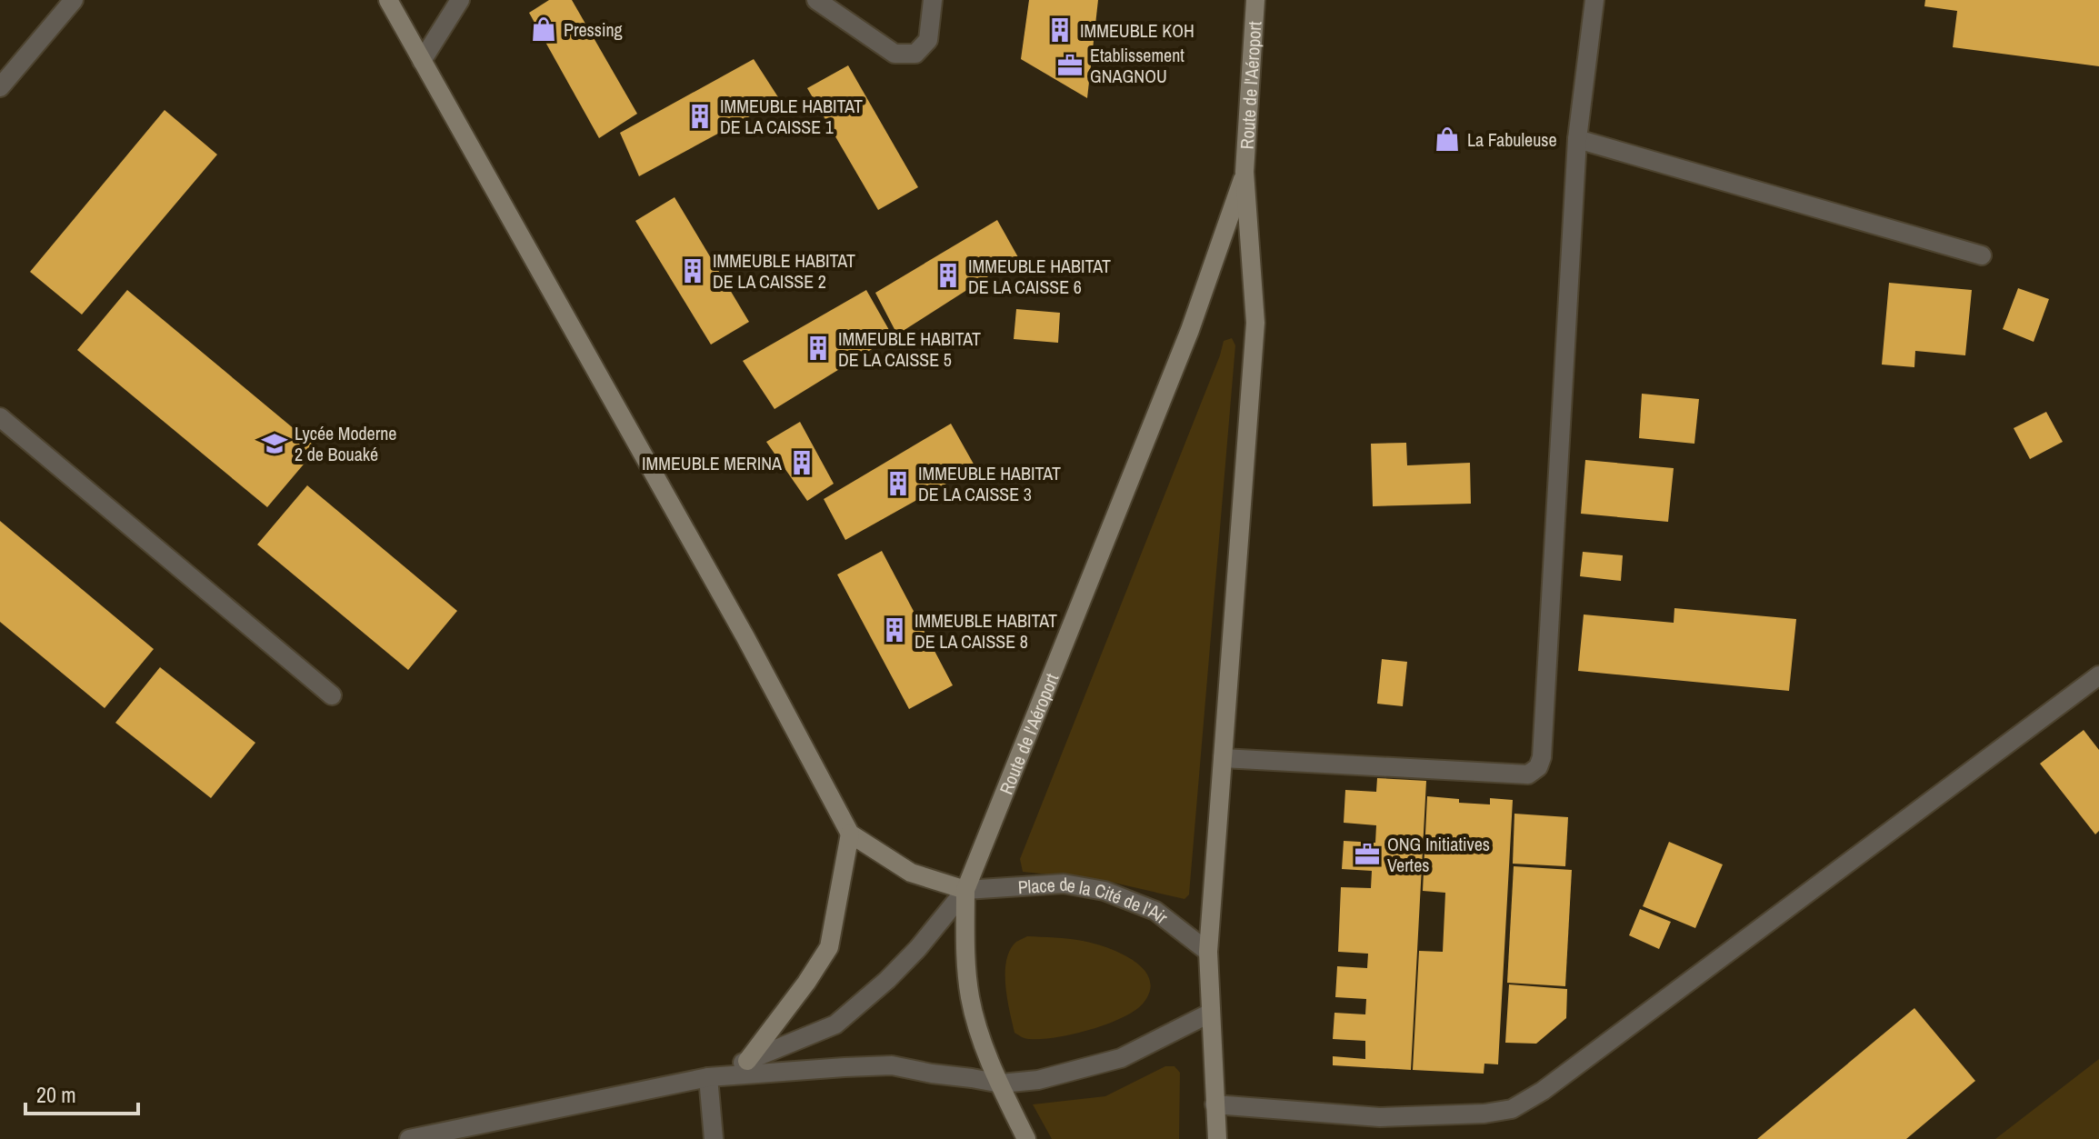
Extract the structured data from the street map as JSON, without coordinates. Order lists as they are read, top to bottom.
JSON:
{
  "streets": {
    "main road": ["Route de l'Aéroport"],
    "street": ["Place de la Cité de l'Air"]
  },
  "crossings": [
    ["Route de l'Aéroport", "Place de la Cité de l'Air"]
  ],
  "places": {
    "shop": ["Pressing", "La Fabuleuse"],
    "building": [
      "IMMEUBLE KOH",
      "IMMEUBLE HABITAT DE LA CAISSE 1",
      "IMMEUBLE HABITAT DE LA CAISSE 2",
      "IMMEUBLE HABITAT DE LA CAISSE 6",
      "IMMEUBLE HABITAT DE LA CAISSE 5",
      "IMMEUBLE MERINA",
      "IMMEUBLE HABITAT DE LA CAISSE 3",
      "IMMEUBLE HABITAT DE LA CAISSE 8"
    ],
    "office": ["Etablissement GNAGNOU", "ONG Initiatives Vertes"],
    "school or university": ["Lycée Moderne 2 de Bouaké"]
  },
  "scale_bar": "20 m"
}
